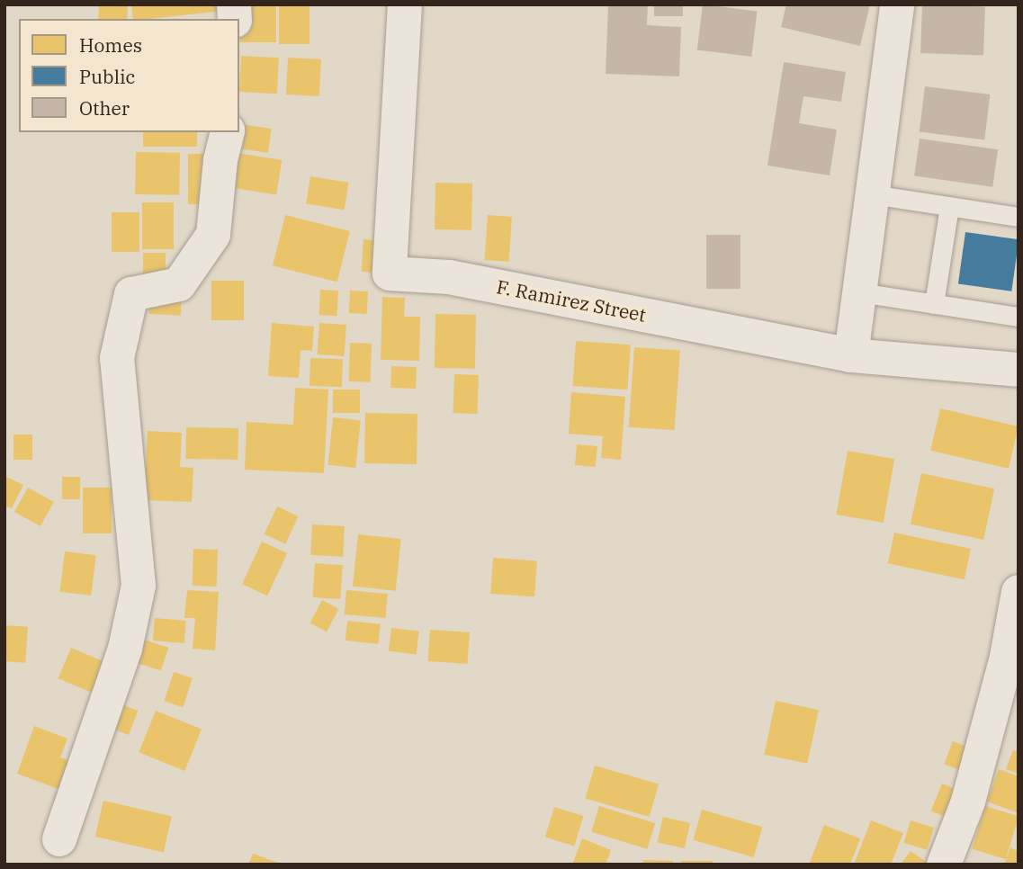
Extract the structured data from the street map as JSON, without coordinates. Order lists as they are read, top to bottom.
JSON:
{
  "streets": {
    "street": ["F. Ramirez Street"]
  },
  "legend": ["Homes", "Public", "Other"]
}
